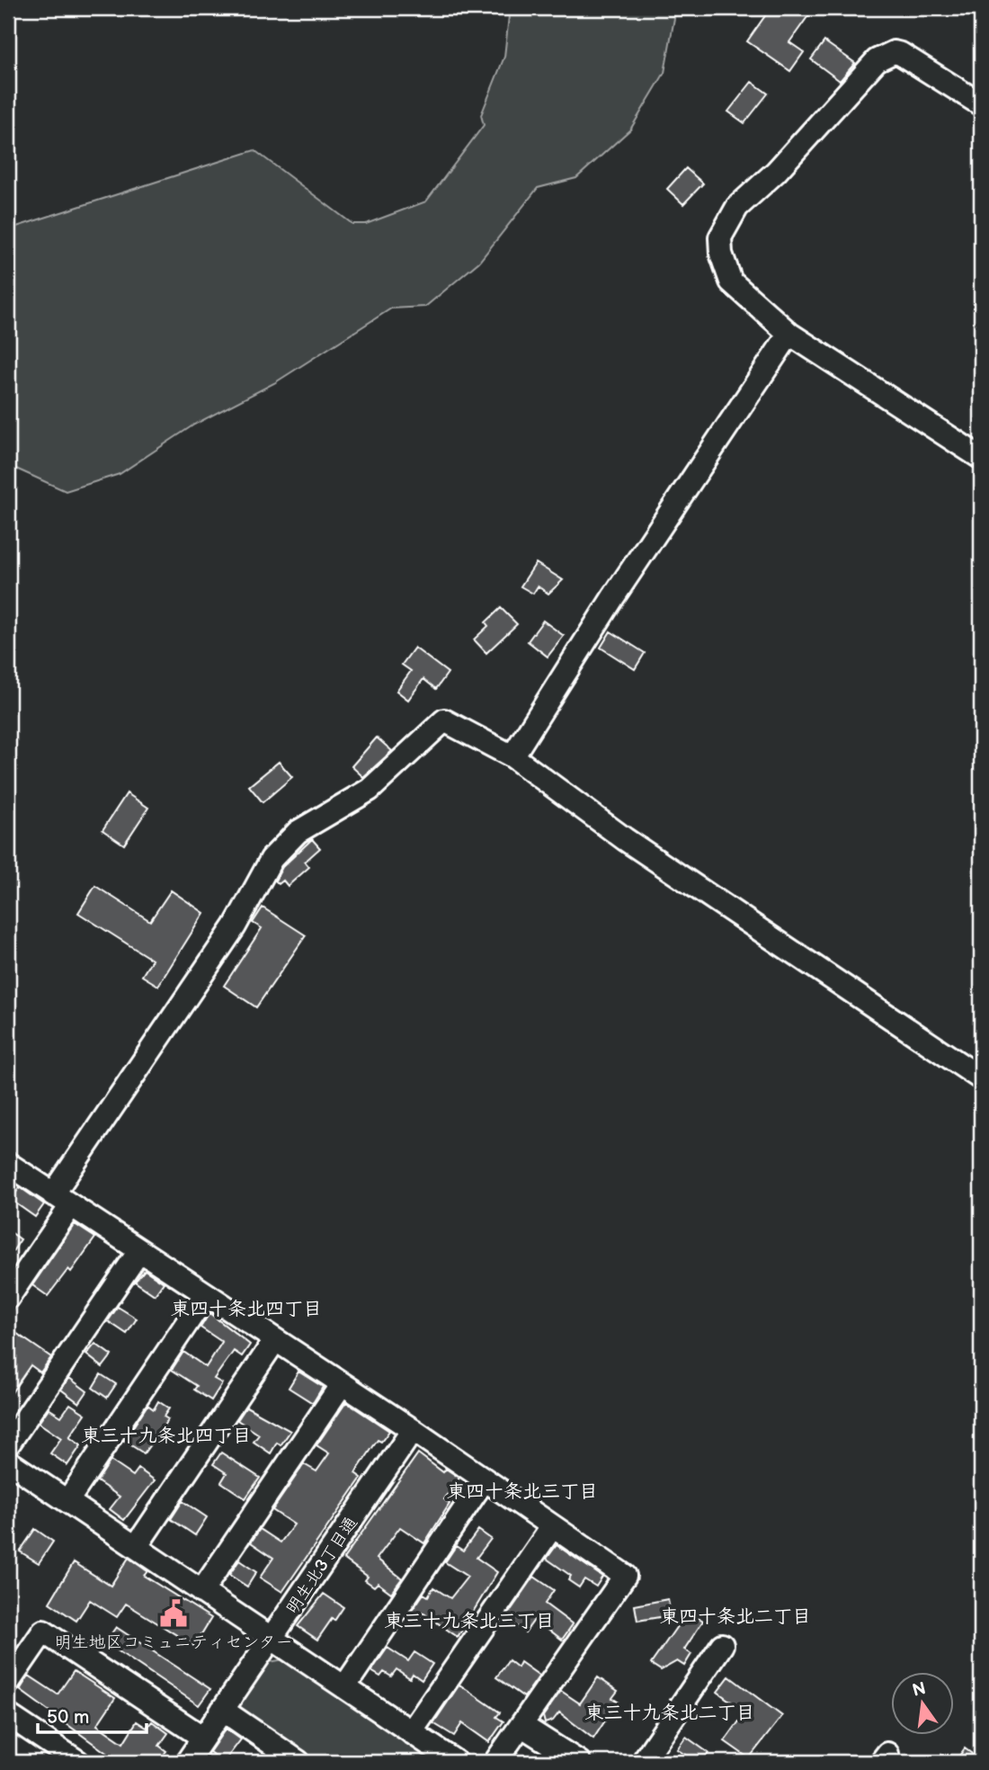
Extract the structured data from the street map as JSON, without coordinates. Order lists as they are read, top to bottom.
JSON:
{
  "streets": {
    "street": ["明生北3丁目通"]
  },
  "districts": [
    "東四十条北四丁目",
    "東三十九条北四丁目",
    "東四十条北三丁目",
    "東四十条北二丁目",
    "東三十九条北三丁目",
    "東三十九条北二丁目"
  ],
  "places": {
    "public building": ["明生地区コミュニティセンター"]
  },
  "scale_bar": "50 m",
  "north": "top"
}
